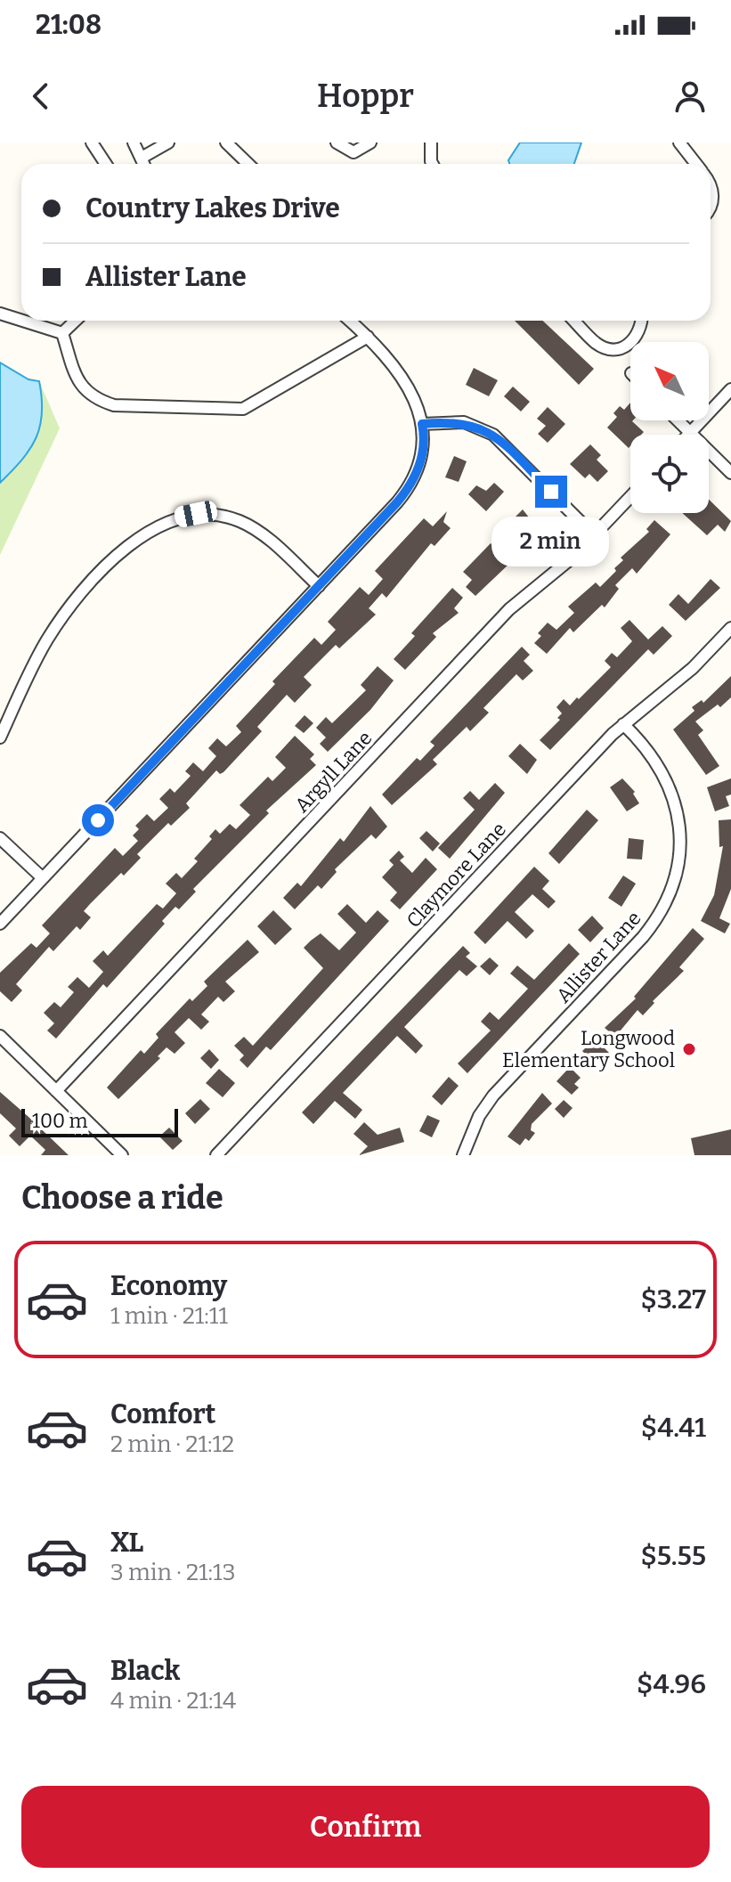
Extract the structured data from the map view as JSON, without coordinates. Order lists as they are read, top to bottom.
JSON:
{
  "streets": {
    "street": ["Argyll Lane", "Claymore Lane", "Allister Lane"]
  },
  "crossings": [
    ["Claymore Lane", "Allister Lane"]
  ],
  "places": ["Longwood Elementary School"],
  "scale_bar": "100 m",
  "north": "top left",
  "page": {
    "status": "21:08",
    "header": "Hoppr",
    "banner": ["Country Lakes Drive", "Allister Lane"],
    "bubble": "2 min",
    "scale": "100 m",
    "heading": "Choose a ride",
    "list": [
      {
        "name": "Economy",
        "note": "1 min · 21:11",
        "value": "$3.27"
      },
      {
        "name": "Comfort",
        "note": "2 min · 21:12",
        "value": "$4.41"
      },
      {
        "name": "XL",
        "note": "3 min · 21:13",
        "value": "$5.55"
      },
      {
        "name": "Black",
        "note": "4 min · 21:14",
        "value": "$4.96"
      }
    ],
    "buttons": "Confirm"
  }
}
